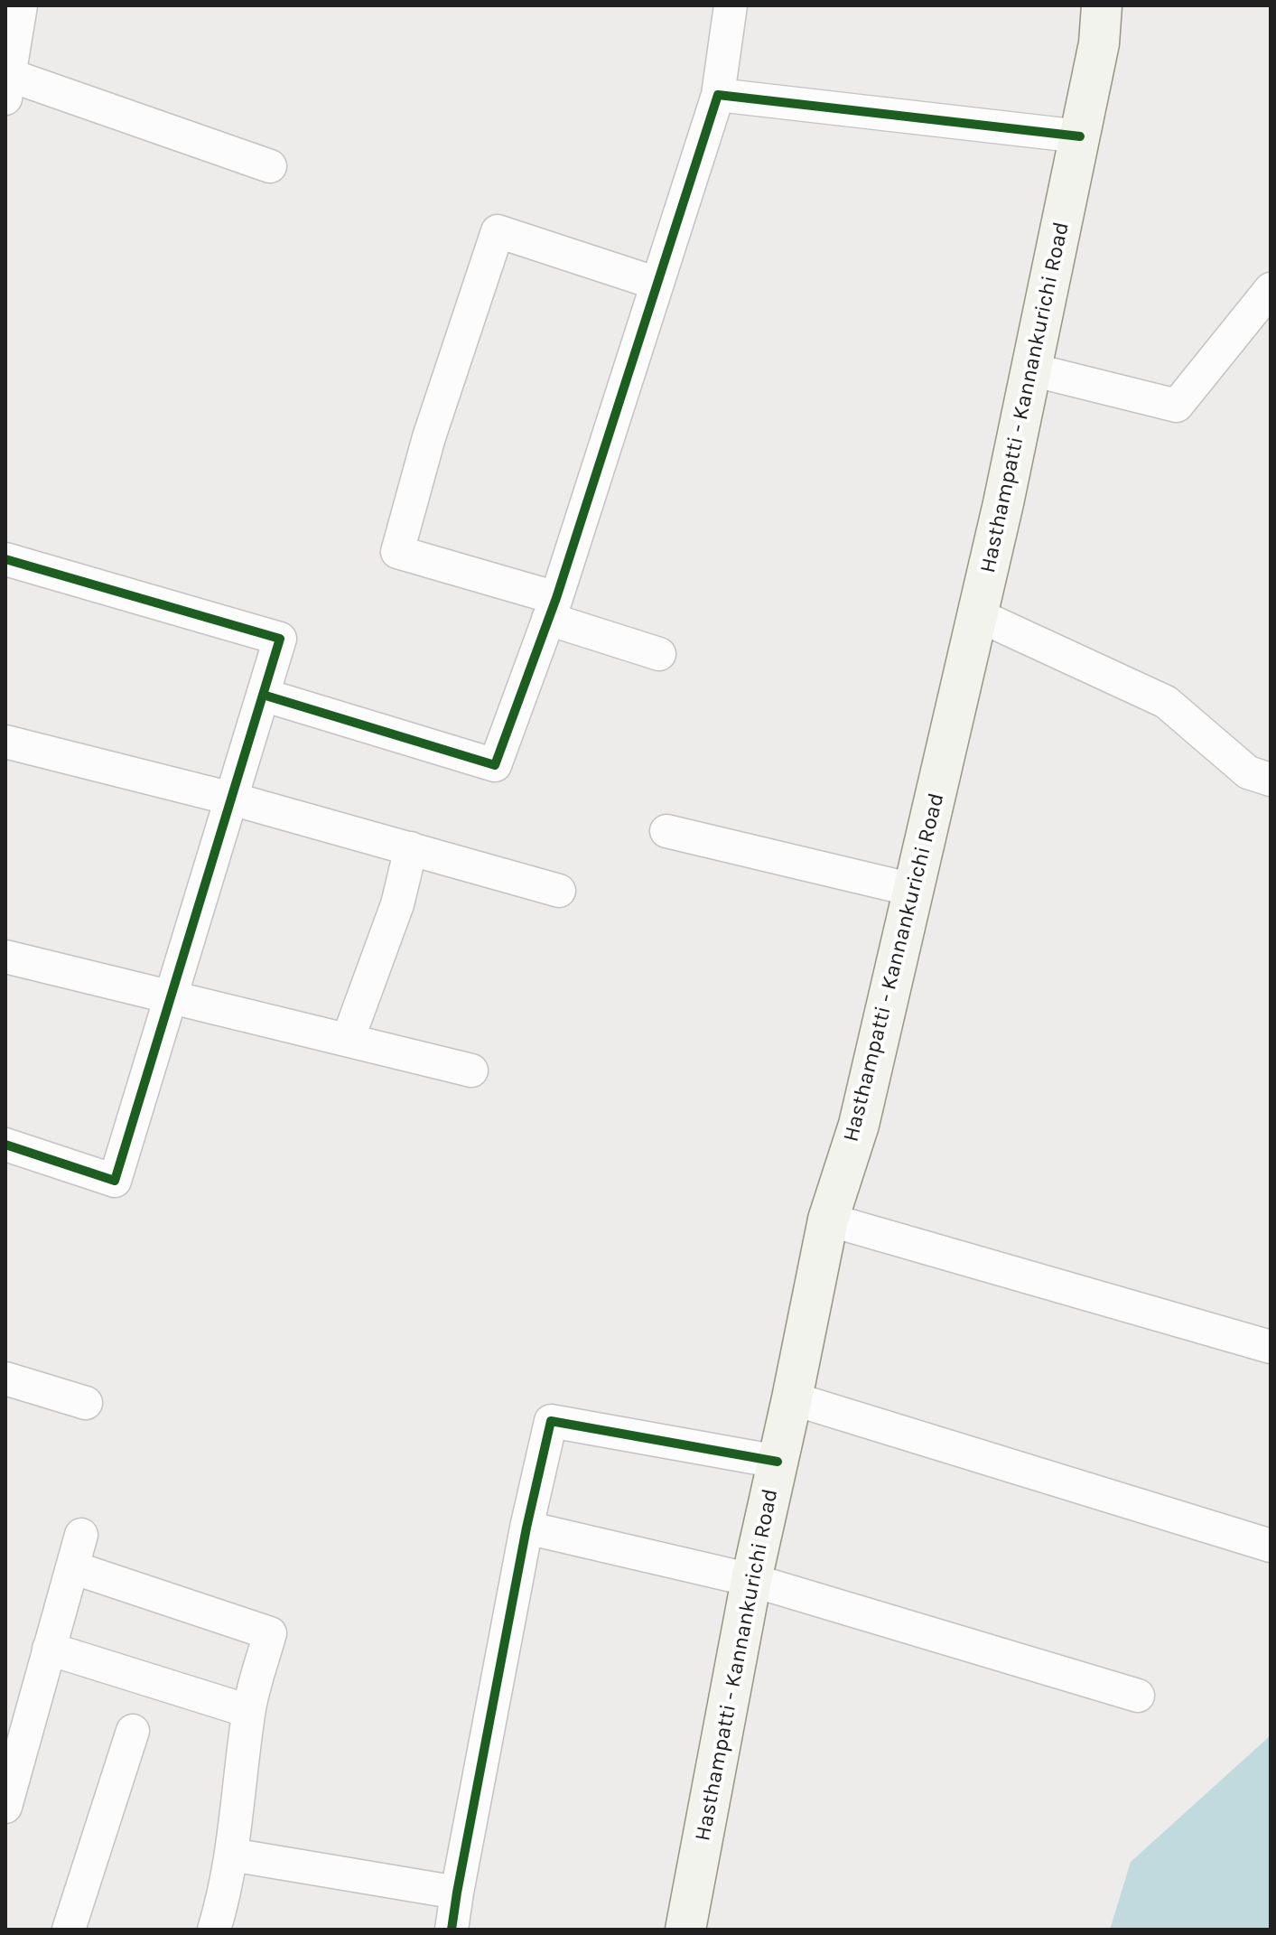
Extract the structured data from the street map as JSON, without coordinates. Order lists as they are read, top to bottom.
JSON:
{
  "streets": {
    "main road": ["Hasthampatti - Kannankurichi Road"]
  }
}
